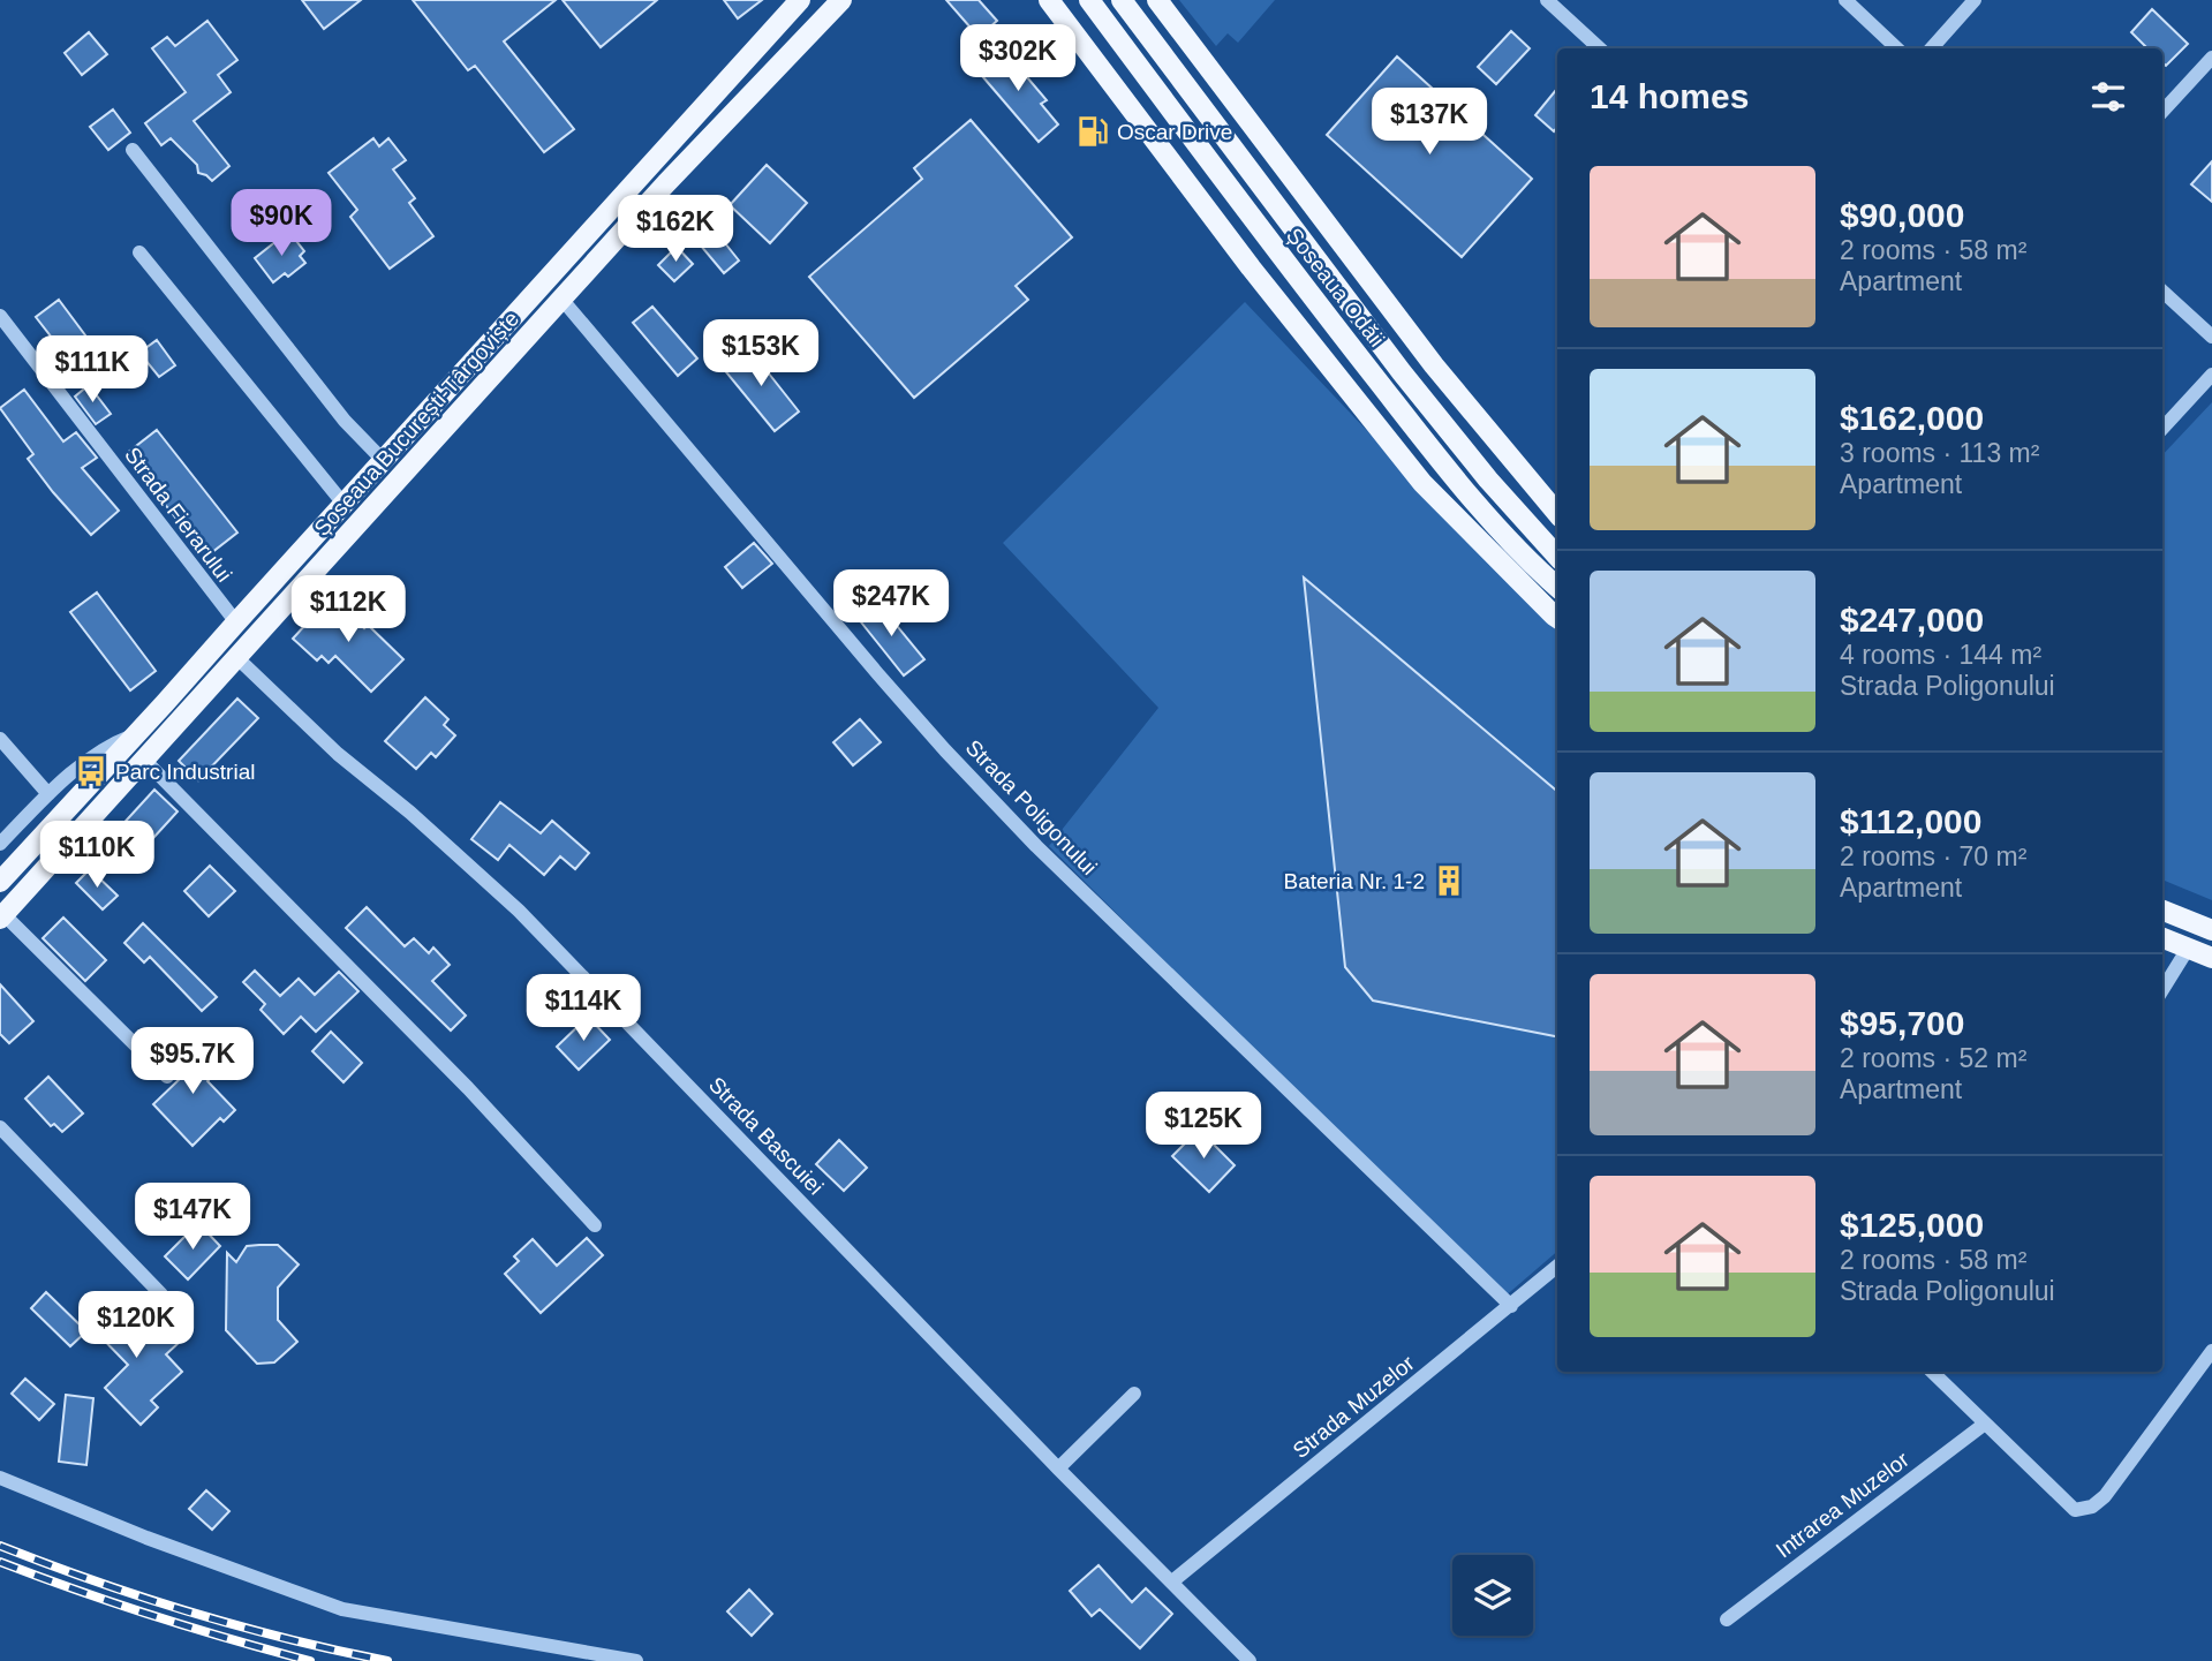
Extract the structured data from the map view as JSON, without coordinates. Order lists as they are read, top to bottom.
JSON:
{
  "streets": {
    "main road": ["Șoseaua Odăii", "Șoseaua București-Târgoviște"],
    "street": [
      "Strada Fierarului",
      "Strada Poligonului",
      "Strada Bascuiei",
      "Strada Muzelor",
      "Intrarea Muzelor"
    ]
  },
  "crossings": [
    ["Șoseaua București-Târgoviște", "Strada Fierarului"],
    ["Șoseaua București-Târgoviște", "Strada Poligonului"],
    ["Șoseaua București-Târgoviște", "Strada Bascuiei"],
    ["Strada Poligonului", "Strada Muzelor"],
    ["Strada Bascuiei", "Strada Muzelor"]
  ],
  "places": {
    "fuel station": ["Oscar Drive"],
    "bus stop": ["Parc Industrial"],
    "building": ["Bateria Nr. 1-2"]
  },
  "page": {
    "price": [
      "$302K",
      "$137K",
      "$90K",
      "$162K",
      "$153K",
      "$111K",
      "$247K",
      "$112K",
      "$110K",
      "$114K",
      "$95.7K",
      "$125K",
      "$147K",
      "$120K"
    ],
    "heading": "14 homes",
    "list": [
      {
        "name": "$90,000",
        "note": "2 rooms · 58 m² · Apartment"
      },
      {
        "name": "$162,000",
        "note": "3 rooms · 113 m² · Apartment"
      },
      {
        "name": "$247,000",
        "note": "4 rooms · 144 m² · Strada Poligonului"
      },
      {
        "name": "$112,000",
        "note": "2 rooms · 70 m² · Apartment"
      },
      {
        "name": "$95,700",
        "note": "2 rooms · 52 m² · Apartment"
      },
      {
        "name": "$125,000",
        "note": "2 rooms · 58 m² · Strada Poligonului"
      }
    ]
  }
}
